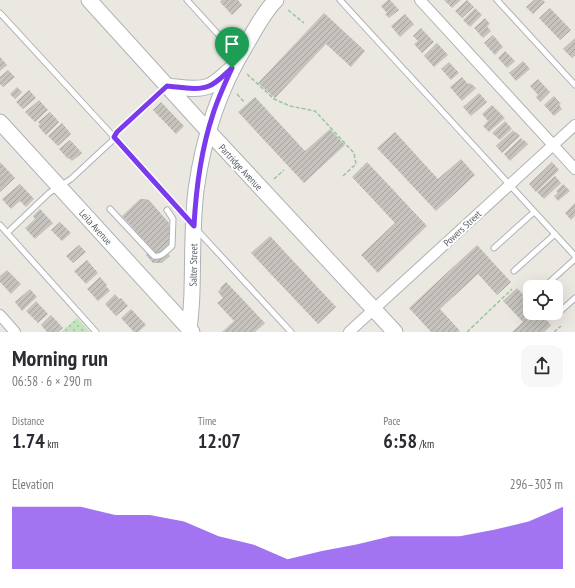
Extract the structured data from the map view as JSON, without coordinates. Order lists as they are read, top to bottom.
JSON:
{
  "streets": {
    "main road": ["Partridge Avenue", "Leila Avenue", "Salter Street"],
    "street": ["Powers Street"]
  },
  "crossings": [
    ["Partridge Avenue", "Powers Street"],
    ["Partridge Avenue", "Salter Street"],
    ["Leila Avenue", "Salter Street"]
  ],
  "page": {
    "heading": ["Morning run", "06:58 · 6 × 290 m"],
    "stats": [
      ["Distance", "1.74 km"],
      ["Time", "12:07"],
      ["Pace", "6:58 /km"]
    ],
    "chart": ["Elevation", "296–303 m"]
  }
}
